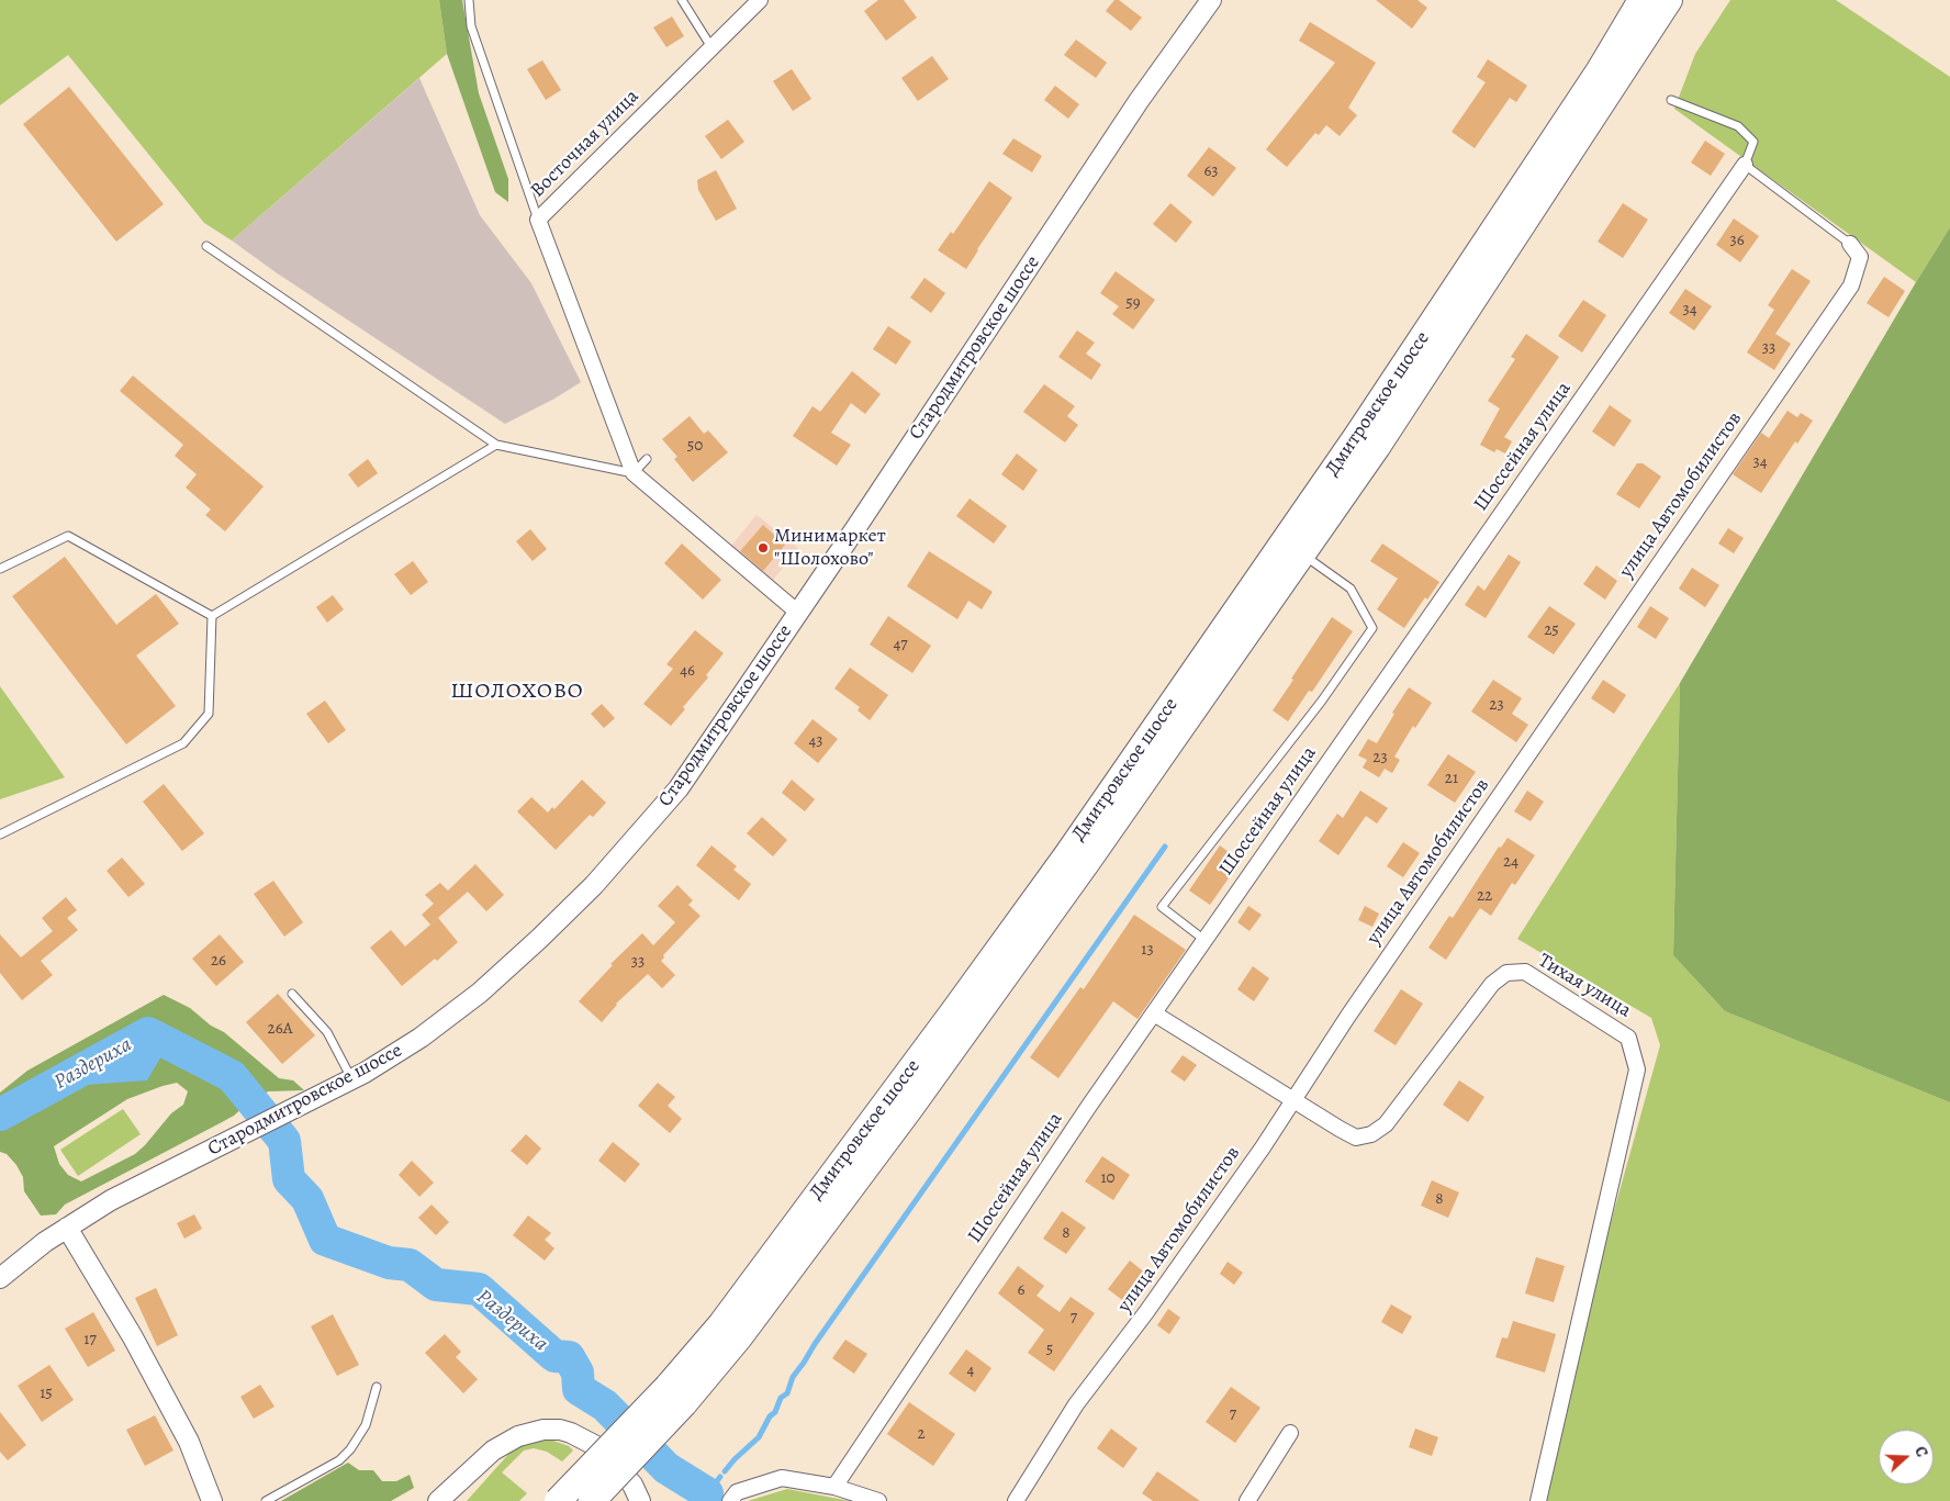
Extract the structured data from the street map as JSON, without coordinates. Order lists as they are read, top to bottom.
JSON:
{
  "streets": {
    "highway": ["Дмитровское шоссе"],
    "street": [
      "Восточная улица",
      "Стародмитровское шоссе",
      "Шоссейная улица",
      "улица Автомобилистов",
      "Тихая улица"
    ]
  },
  "crossings": [
    ["Шоссейная улица", "Тихая улица"],
    ["улица Автомобилистов", "Тихая улица"]
  ],
  "districts": ["ШОЛОХОВО"],
  "water": ["Раздериха"],
  "places": ["Минимаркет \"Шолохово\""],
  "house_numbers": [
    "63",
    "36",
    "59",
    "34",
    "33",
    "50",
    "34",
    "25",
    "47",
    "46",
    "23",
    "43",
    "23",
    "21",
    "24",
    "22",
    "13",
    "26",
    "33",
    "26А",
    "10",
    "8",
    "8",
    "6",
    "7",
    "17",
    "5",
    "4",
    "15",
    "7",
    "2"
  ],
  "north": "right"
}
